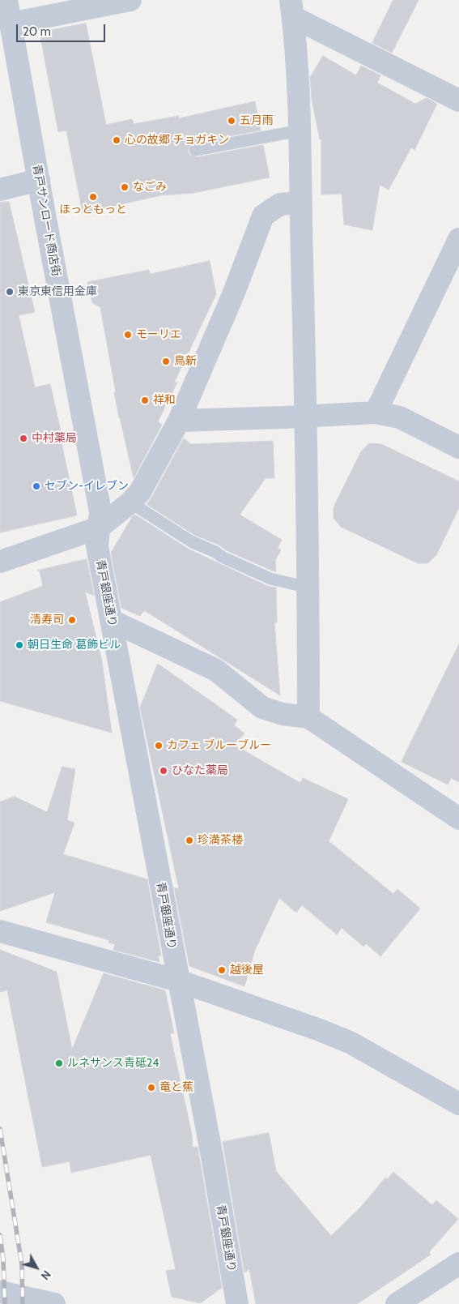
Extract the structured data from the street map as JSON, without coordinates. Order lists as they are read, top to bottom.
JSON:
{
  "streets": {
    "street": ["青戸サンロード商店街", "青戸銀座通り"]
  },
  "crossings": [
    ["青戸サンロード商店街", "青戸銀座通り"]
  ],
  "places": [
    "五月雨",
    "心の故郷 チョガキン",
    "なごみ",
    "ほっともっと",
    "東京東信用金庫",
    "モーリエ",
    "鳥新",
    "祥和",
    "中村薬局",
    "セブン-イレブン",
    "清寿司",
    "朝日生命 葛飾ビル",
    "カフェ ブルーブルー",
    "ひなた薬局",
    "珍満茶楼",
    "越後屋",
    "ルネサンス青砥24",
    "竜と蕉"
  ],
  "scale_bar": "20 m",
  "north": "bottom right"
}
